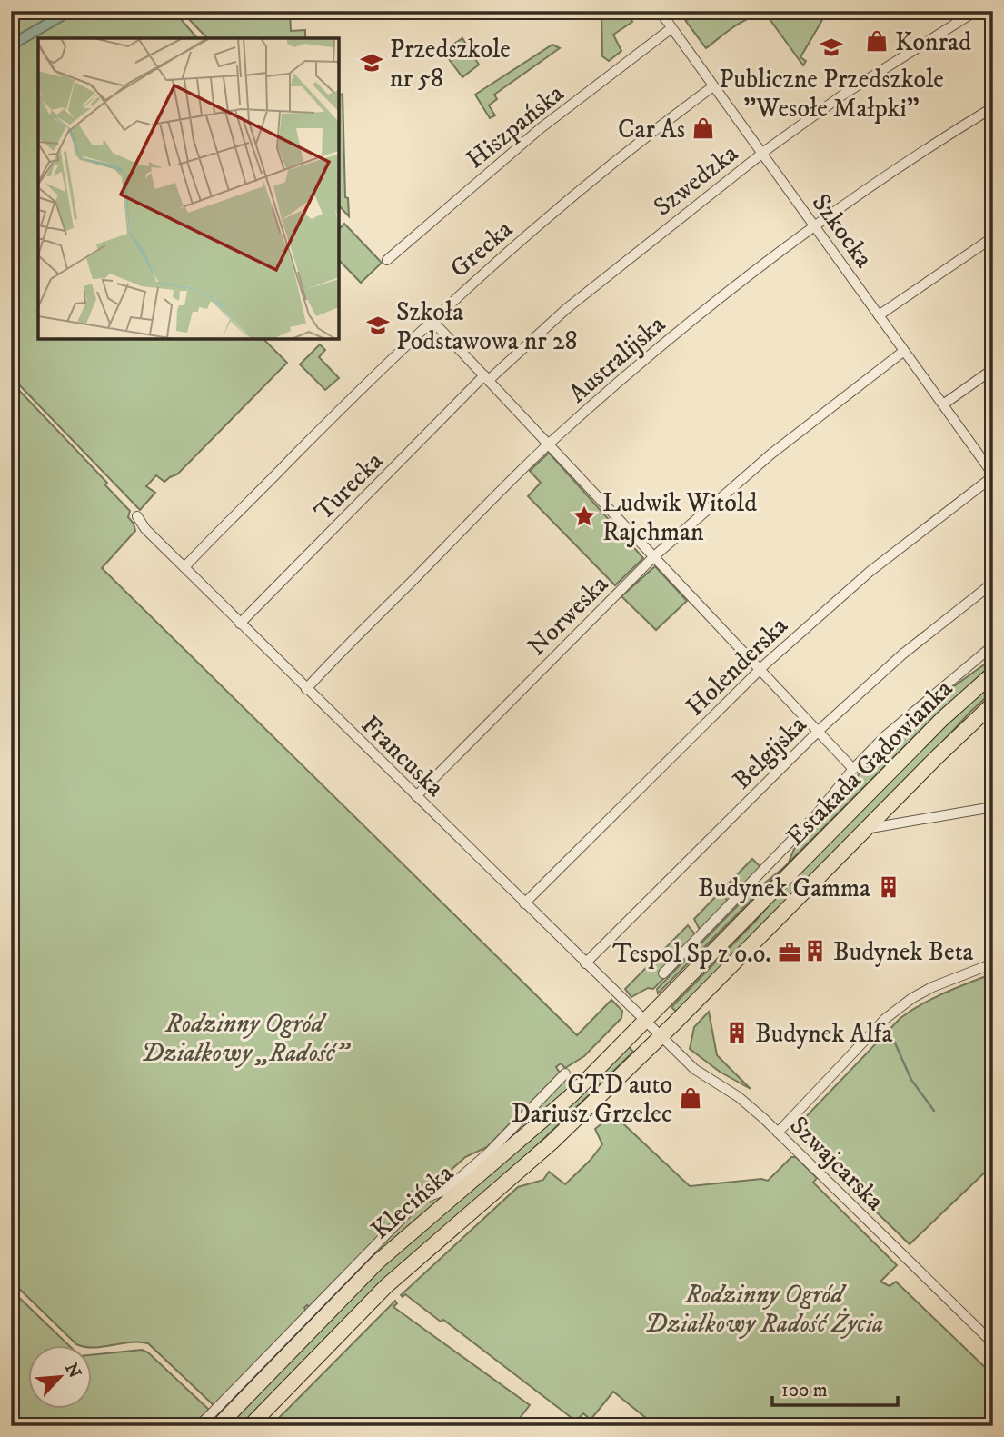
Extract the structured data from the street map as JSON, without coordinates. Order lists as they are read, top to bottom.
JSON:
{
  "streets": {
    "main road": ["Estakada Gądowianka", "Klecińska"],
    "street": [
      "Hiszpańska",
      "Szwedzka",
      "Szkocka",
      "Grecka",
      "Australijska",
      "Turecka",
      "Norweska",
      "Holenderska",
      "Belgijska",
      "Francuska",
      "Szwajcarska"
    ]
  },
  "crossings": [
    ["Hiszpańska", "Szkocka"],
    ["Szwedzka", "Szkocka"],
    ["Szwedzka", "Turecka"],
    ["Szkocka", "Grecka"],
    ["Szkocka", "Australijska"],
    ["Szkocka", "Norweska"],
    ["Szkocka", "Holenderska"],
    ["Grecka", "Francuska"],
    ["Australijska", "Francuska"],
    ["Turecka", "Francuska"],
    ["Norweska", "Francuska"],
    ["Holenderska", "Francuska"],
    ["Belgijska", "Francuska"],
    ["Francuska", "Estakada Gądowianka"],
    ["Francuska", "Szwajcarska"],
    ["Francuska", "Klecińska"],
    ["Estakada Gądowianka", "Szwajcarska"],
    ["Estakada Gądowianka", "Klecińska"],
    ["Szwajcarska", "Klecińska"]
  ],
  "parks": ["Rodzinny Ogród Działkowy „Radość”", "Rodzinny Ogród Działkowy Radość Życia"],
  "places": {
    "shop": ["Konrad", "Car As", "GTD auto Dariusz Grzelec"],
    "school or university": ["Publiczne Przedszkole \"Wesołe Małpki\"", "Przedszkole nr 58", "Szkoła Podstawowa nr 28"],
    "place": ["Ludwik Witold Rajchman"],
    "building": ["Budynek Gamma", "Budynek Beta", "Budynek Alfa"],
    "office": ["Tespol Sp z o.o."]
  },
  "scale_bar": "100 m",
  "north": "top right"
}
